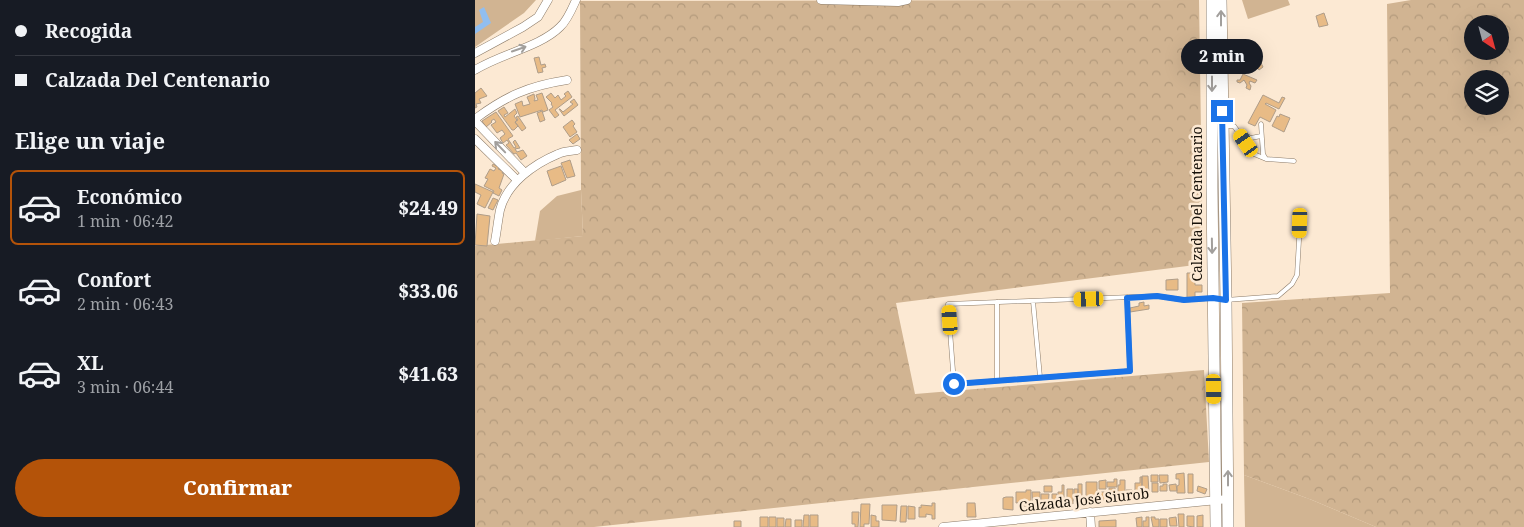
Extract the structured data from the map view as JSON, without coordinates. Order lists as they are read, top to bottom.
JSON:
{
  "streets": {
    "main road": ["Calzada Del Centenario"],
    "street": ["Calzada José Siurob"]
  },
  "crossings": [
    ["Calzada Del Centenario", "Calzada José Siurob"]
  ],
  "north": "bottom right",
  "page": {
    "banner": ["Recogida", "Calzada Del Centenario"],
    "bubble": "2 min",
    "heading": "Elige un viaje",
    "list": [
      {
        "name": "Económico",
        "note": "1 min · 06:42",
        "value": "$24.49"
      },
      {
        "name": "Confort",
        "note": "2 min · 06:43",
        "value": "$33.06"
      },
      {
        "name": "XL",
        "note": "3 min · 06:44",
        "value": "$41.63"
      }
    ],
    "buttons": "Confirmar"
  }
}
